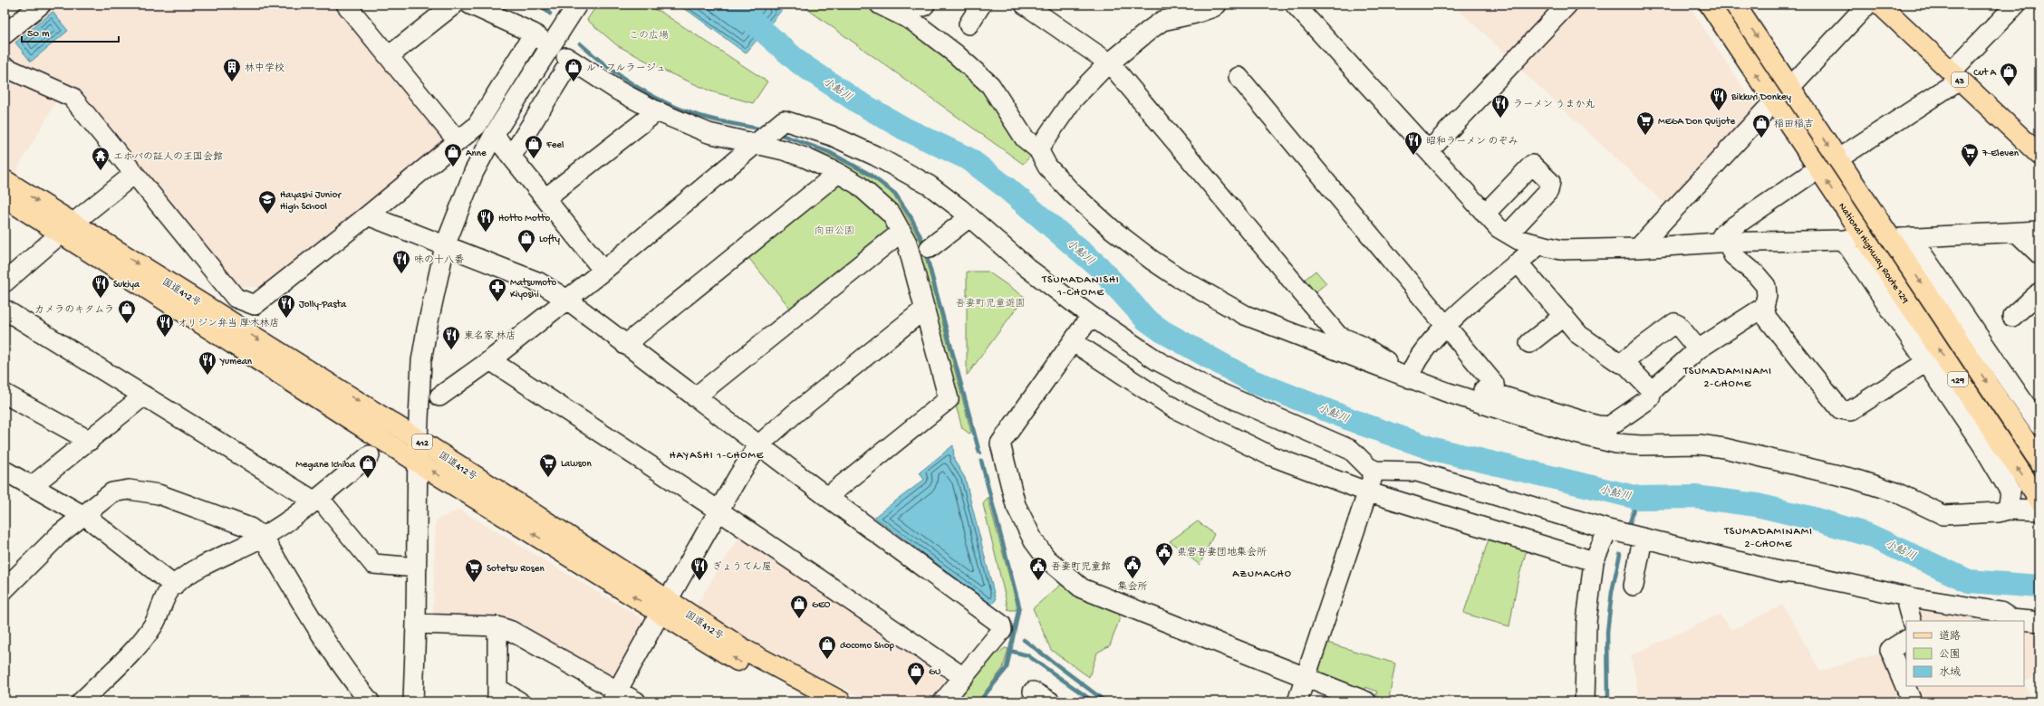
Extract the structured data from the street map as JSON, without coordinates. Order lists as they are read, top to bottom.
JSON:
{
  "streets": {
    "main road": [
      "43",
      "National Highway Route 129",
      "国道412号",
      "129",
      "412"
    ]
  },
  "districts": [
    "TSUMADANISHI 1-CHOME",
    "TSUMADAMINAMI 2-CHOME",
    "HAYASHI 1-CHOME",
    "TSUMADAMINAMI 2-CHOME",
    "AZUMACHO"
  ],
  "water": ["小鮎川"],
  "parks": ["この広場", "向田公園", "吾妻町児童遊園"],
  "places": {
    "building": ["林中学校"],
    "shop": [
      "ル・フルラージュ",
      "Cut A",
      "稲田稲吉",
      "Feel",
      "Anne",
      "Lofty",
      "カメラのキタムラ",
      "Megane Ichiba",
      "GEO",
      "docomo Shop",
      "GU"
    ],
    "restaurant": [
      "Bikkuri Donkey",
      "ラーメン うまか丸",
      "昭和ラーメン のぞみ",
      "Hotto Motto",
      "味の十八番",
      "Sukiya",
      "Jolly-Pasta",
      "オリジン弁当 厚木林店",
      "東名家 林店",
      "Yumean",
      "ぎょうてん屋"
    ],
    "supermarket": [
      "MEGA Don Quijote",
      "7-Eleven",
      "Lawson",
      "Sotetsu Rosen"
    ],
    "temple": ["エホバの証人の王国会館"],
    "school or university": ["Hayashi Junior High School"],
    "pharmacy": ["Matsumoto Kiyoshi"],
    "public building": ["県営吾妻団地集会所", "集会所", "吾妻町児童館"]
  },
  "legend": ["道路", "公園", "水域"],
  "scale_bar": "50 m"
}
